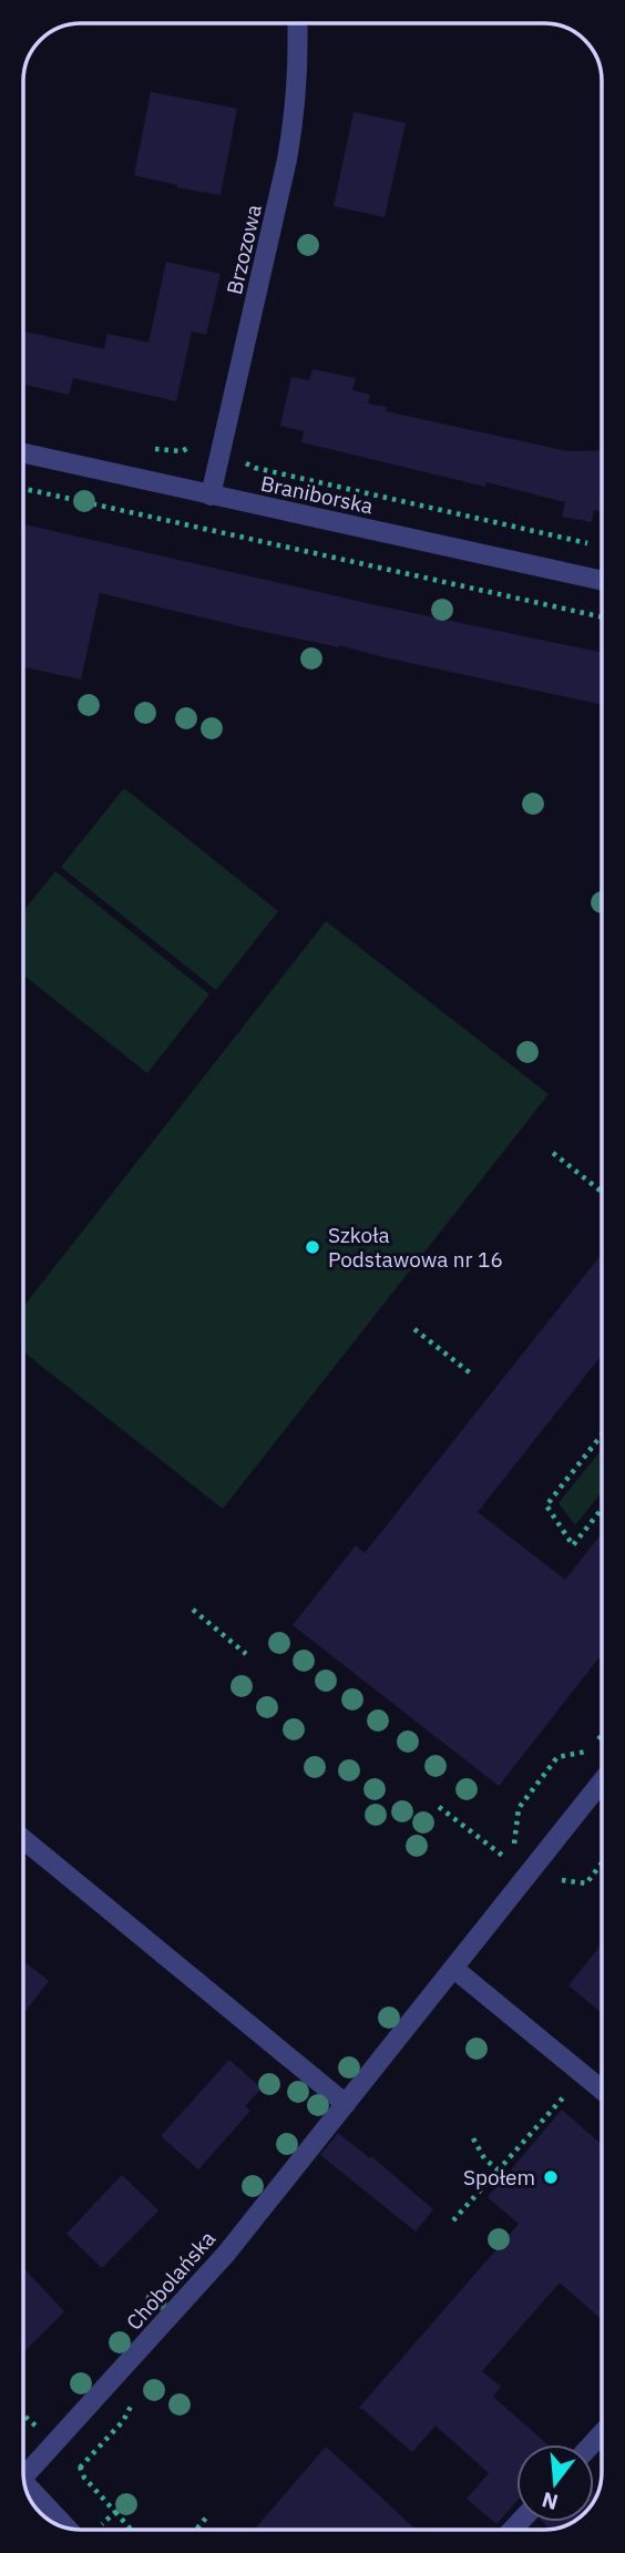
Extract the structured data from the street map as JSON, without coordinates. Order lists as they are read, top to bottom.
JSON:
{
  "streets": {
    "street": ["Brzozowa", "Braniborska", "Chobolańska"]
  },
  "crossings": [
    ["Brzozowa", "Braniborska"]
  ],
  "places": ["Szkoła Podstawowa nr 16", "Społem"],
  "north": "bottom"
}
